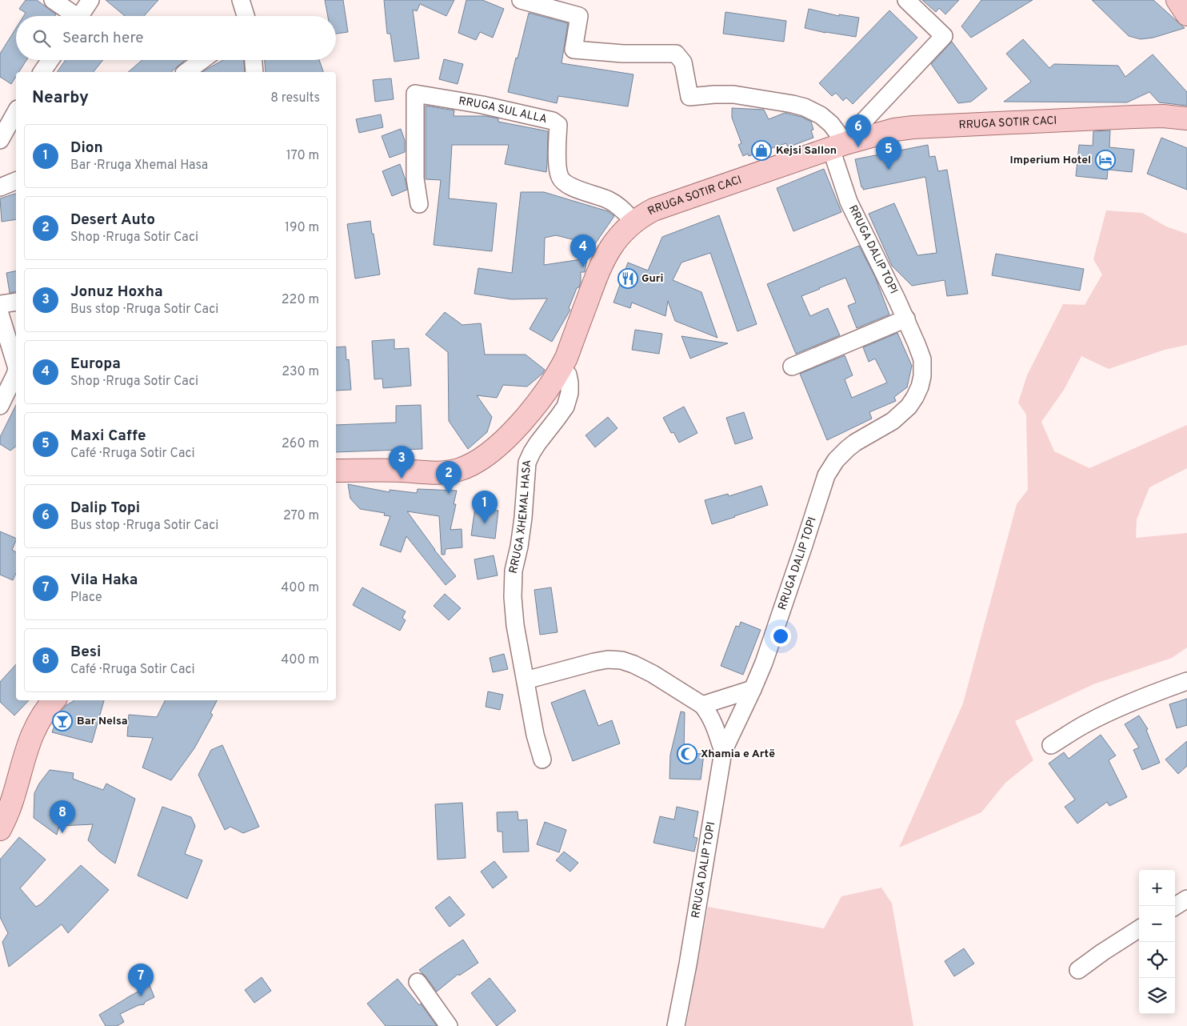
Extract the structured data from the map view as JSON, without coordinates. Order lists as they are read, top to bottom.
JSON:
{
  "streets": {
    "main road": ["RRUGA SOTIR CACI"],
    "street": ["RRUGA SUL ALLA", "RRUGA DALIP TOPI", "RRUGA XHEMAL HASA"]
  },
  "crossings": [
    ["RRUGA SUL ALLA", "RRUGA SOTIR CACI"],
    ["RRUGA SOTIR CACI", "RRUGA DALIP TOPI"],
    ["RRUGA SOTIR CACI", "RRUGA XHEMAL HASA"]
  ],
  "places": {
    "shop": ["Kejsi Sallon"],
    "hotel": ["Imperium Hotel"],
    "restaurant": ["Guri"],
    "bar": ["Bar Nelsa"],
    "mosque": ["Xhamia e Artë"]
  },
  "page": {
    "search": "Search here",
    "heading": ["Nearby", "8 results"],
    "pins": [
      "6",
      "5",
      "4",
      "3",
      "2",
      "1",
      "8",
      "7"
    ],
    "list": [
      {
        "mark": "1",
        "name": "Dion",
        "note": "Bar · Rruga Xhemal Hasa",
        "value": "170 m"
      },
      {
        "mark": "2",
        "name": "Desert Auto",
        "note": "Shop · Rruga Sotir Caci",
        "value": "190 m"
      },
      {
        "mark": "3",
        "name": "Jonuz Hoxha",
        "note": "Bus stop · Rruga Sotir Caci",
        "value": "220 m"
      },
      {
        "mark": "4",
        "name": "Europa",
        "note": "Shop · Rruga Sotir Caci",
        "value": "230 m"
      },
      {
        "mark": "5",
        "name": "Maxi Caffe",
        "note": "Café · Rruga Sotir Caci",
        "value": "260 m"
      },
      {
        "mark": "6",
        "name": "Dalip Topi",
        "note": "Bus stop · Rruga Sotir Caci",
        "value": "270 m"
      },
      {
        "mark": "7",
        "name": "Vila Haka",
        "note": "Place",
        "value": "400 m"
      },
      {
        "mark": "8",
        "name": "Besi",
        "note": "Café · Rruga Sotir Caci",
        "value": "400 m"
      }
    ],
    "map_buttons": ["+", "−"]
  }
}
